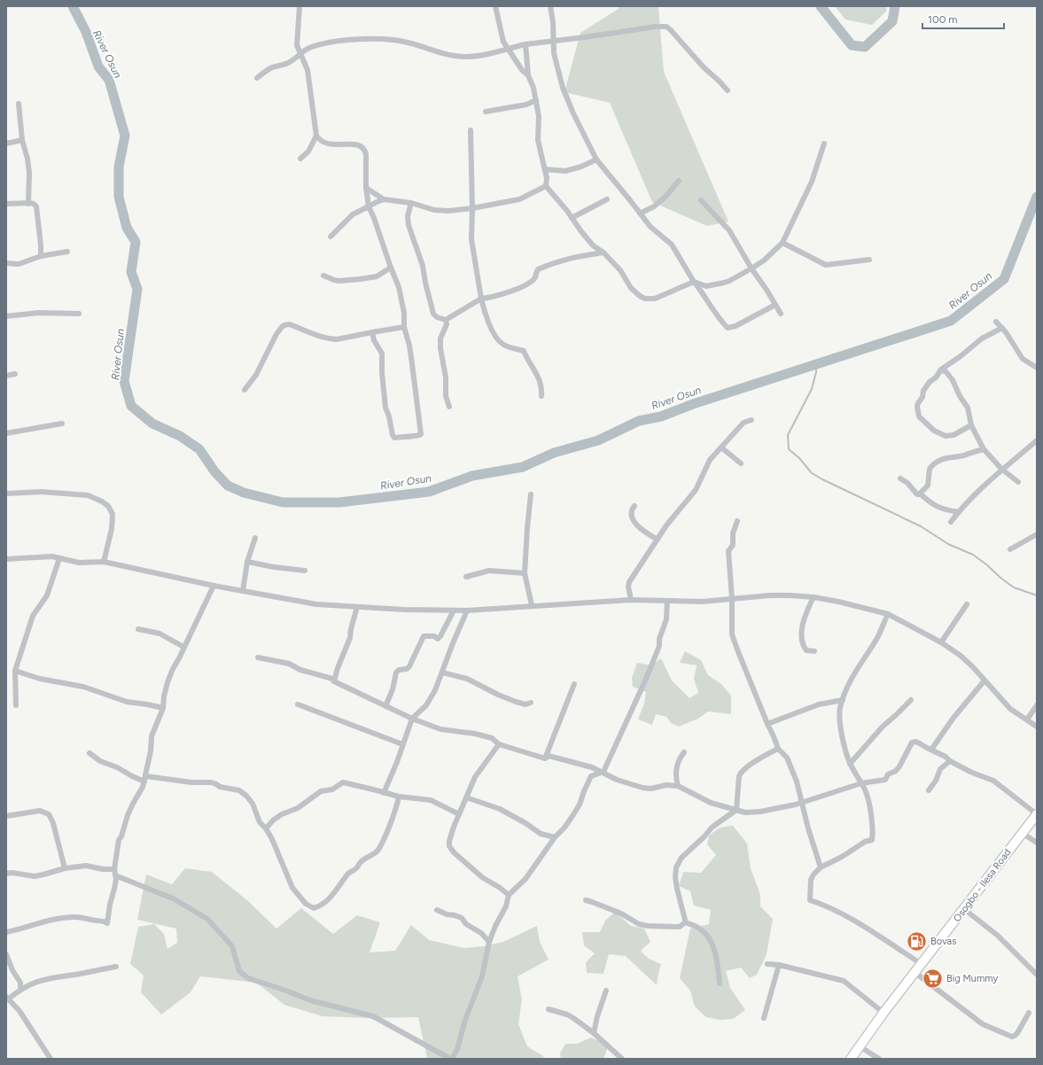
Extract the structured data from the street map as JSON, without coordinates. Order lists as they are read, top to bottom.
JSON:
{
  "streets": {
    "main road": ["Osogbo - Ilesa Road"]
  },
  "water": ["River Osun"],
  "places": {
    "fuel station": ["Bovas"],
    "supermarket": ["Big Mummy"]
  },
  "scale_bar": "100 m"
}
